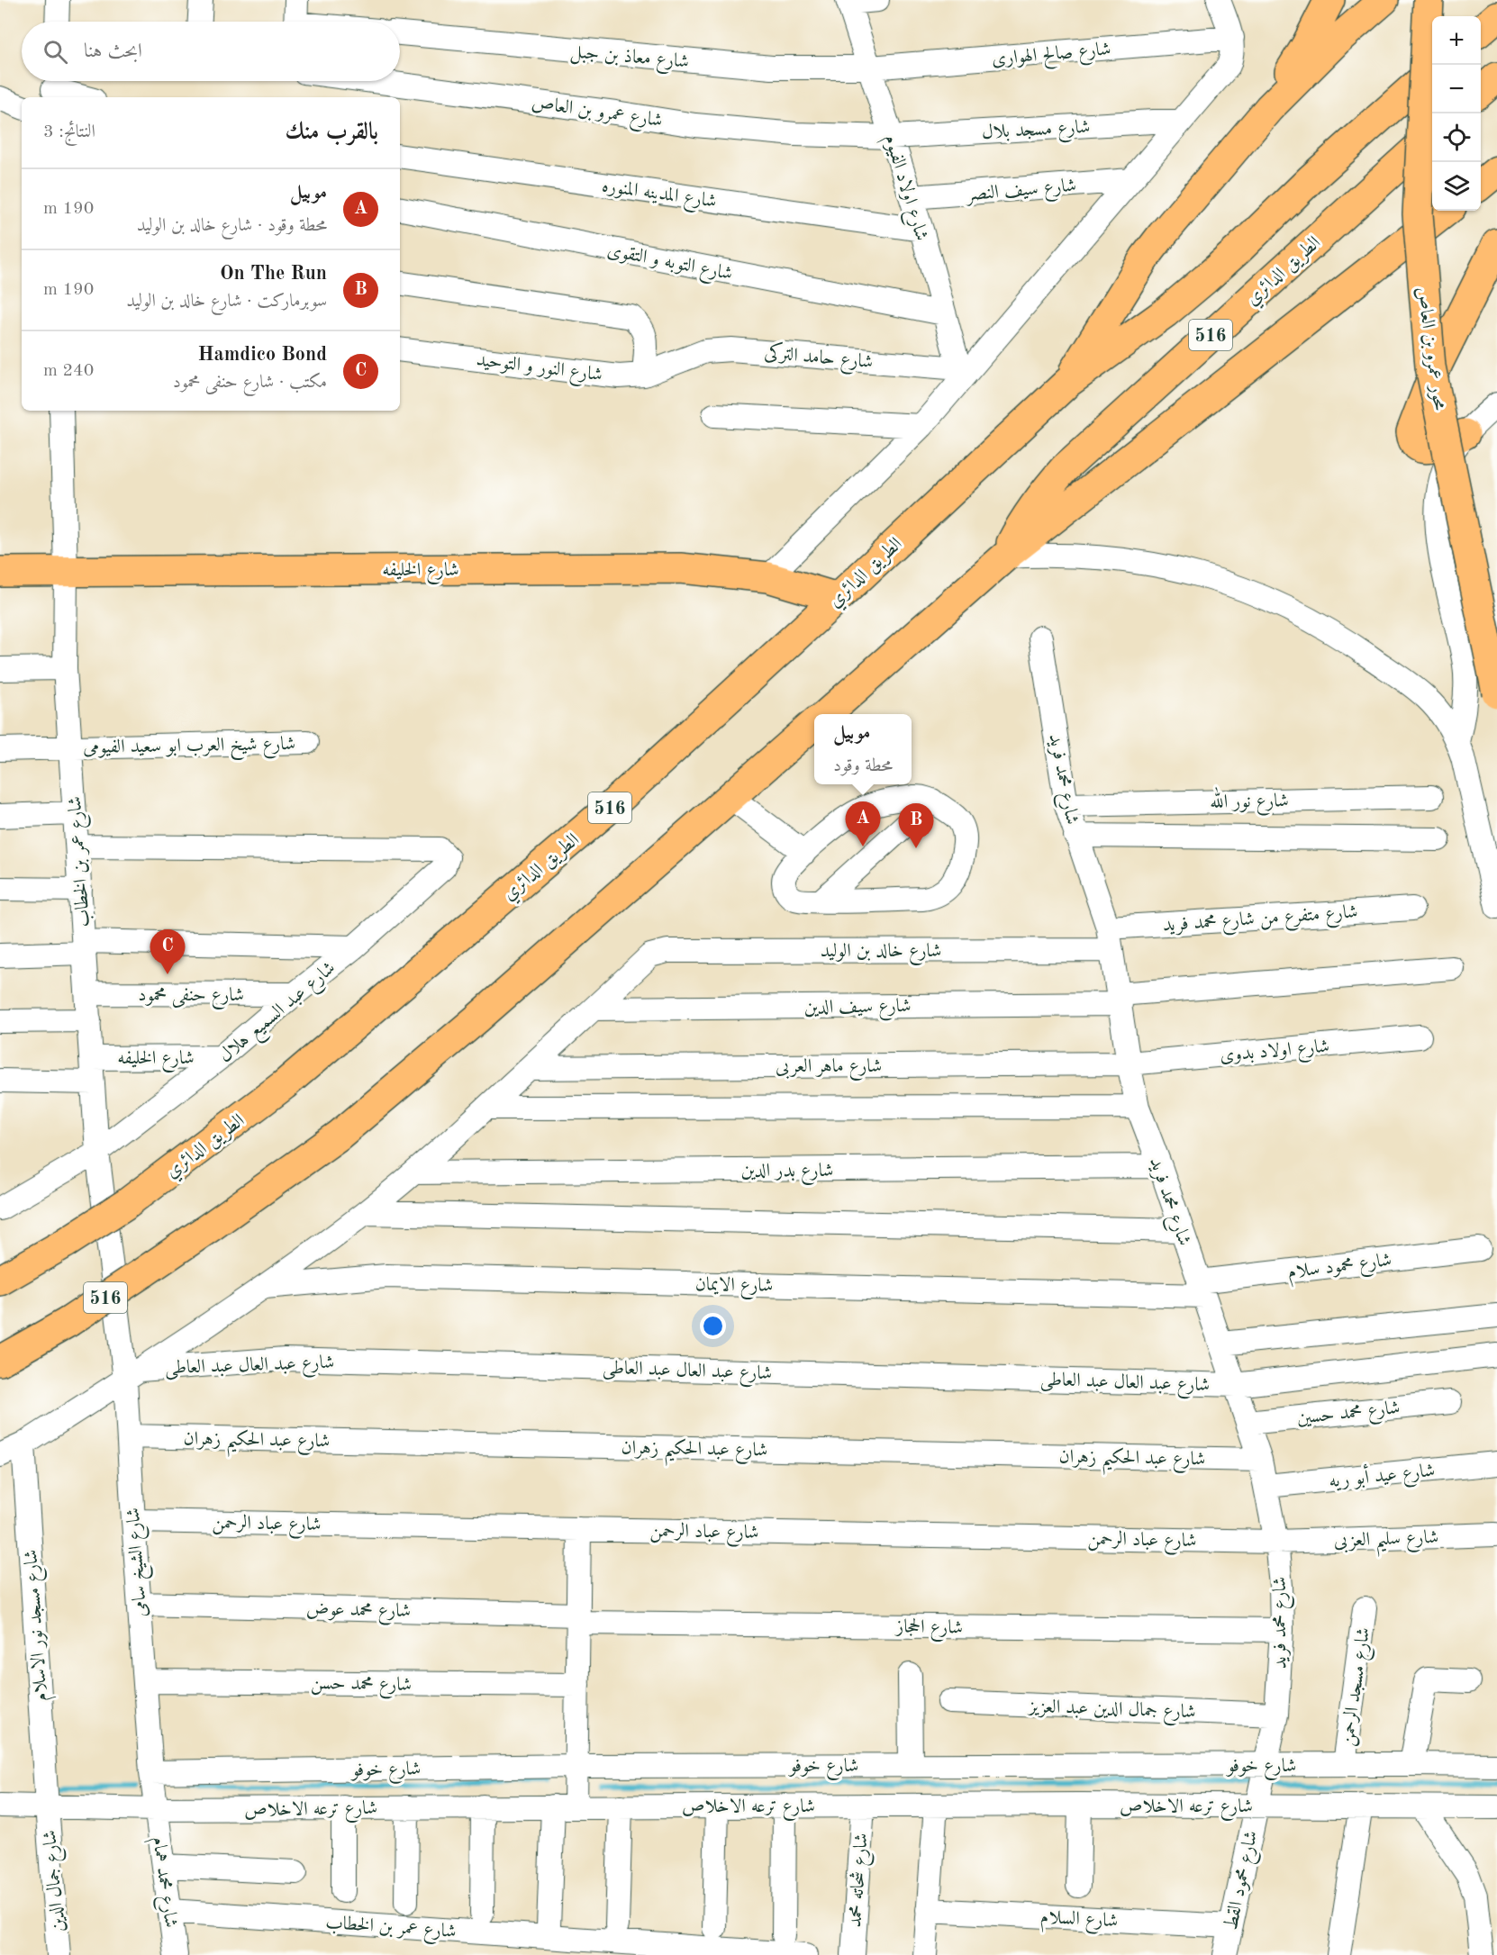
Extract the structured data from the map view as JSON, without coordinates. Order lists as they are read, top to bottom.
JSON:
{
  "streets": {
    "main road": [
      "الطريق الدائري",
      "516",
      "محور عمرو بن العاص",
      "شارع الخليفه"
    ],
    "street": [
      "شارع صالح الهوارى",
      "شارع معاذ بن جبل",
      "شارع عمرو بن العاص",
      "شارع مسجد بلال",
      "شارع اولاد الفيوم",
      "شارع سيف النصر",
      "شارع المدينه المنوره",
      "شارع التوبه و التقوى",
      "شارع حامد التركى",
      "شارع النور و التوحيد",
      "شارع شيخ العرب ابو سعيد الفيومى",
      "شارع محمد فريد",
      "شارع نور الله",
      "شارع عمر بن الخطاب",
      "شارع متفرع من شارع محمد فريد",
      "شارع خالد بن الوليد",
      "شارع حنفى محمود",
      "شارع سيف الدين",
      "شارع عبد السميع هلال",
      "شارع اولاد بدوى",
      "شارع ماهر العربى",
      "شارع بدر الدين",
      "شارع محمود سلام",
      "شارع الايمان",
      "شارع عبد العال عبد العاطى",
      "شارع محمد حسين",
      "شارع عبد الحكيم زهران",
      "شارع عيد أبو ريه",
      "شارع عباد الرحمن",
      "شارع سليم العزبى",
      "شارع الشيخ سامى",
      "شارع محمد عوض",
      "شارع مسجد نور الاسلام",
      "شارع الحجاز",
      "شارع محمد حسن",
      "شارع مسجد الرحمن",
      "شارع جمال الدين عبد العزيز",
      "شارع خوفو",
      "شارع ترعه الاخلاص",
      "شارع شحاته محمد",
      "شارع محمود القط",
      "شارع جمال الدين",
      "شارع محمد همام",
      "شارع السلام"
    ]
  },
  "crossings": [
    ["شارع صالح الهوارى", "شارع معاذ بن جبل"],
    ["شارع صالح الهوارى", "شارع اولاد الفيوم"],
    ["شارع معاذ بن جبل", "شارع اولاد الفيوم"],
    ["شارع عمرو بن العاص", "شارع مسجد بلال"],
    ["شارع عمرو بن العاص", "شارع اولاد الفيوم"],
    ["شارع مسجد بلال", "شارع اولاد الفيوم"],
    ["شارع اولاد الفيوم", "شارع سيف النصر"],
    ["شارع اولاد الفيوم", "شارع المدينه المنوره"],
    ["شارع اولاد الفيوم", "شارع التوبه و التقوى"],
    ["شارع اولاد الفيوم", "شارع حامد التركى"],
    ["الطريق الدائري", "شارع الخليفه"],
    ["شارع حامد التركى", "شارع النور و التوحيد"],
    ["شارع الخليفه", "شارع عمر بن الخطاب"],
    ["شارع الخليفه", "شارع عبد السميع هلال"],
    ["شارع شيخ العرب ابو سعيد الفيومى", "شارع عمر بن الخطاب"],
    ["شارع محمد فريد", "شارع نور الله"],
    ["شارع محمد فريد", "شارع متفرع من شارع محمد فريد"],
    ["شارع محمد فريد", "شارع خالد بن الوليد"],
    ["شارع محمد فريد", "شارع سيف الدين"],
    ["شارع محمد فريد", "شارع اولاد بدوى"],
    ["شارع محمد فريد", "شارع ماهر العربى"],
    ["شارع محمد فريد", "شارع بدر الدين"],
    ["شارع محمد فريد", "شارع محمود سلام"],
    ["شارع محمد فريد", "شارع الايمان"],
    ["شارع محمد فريد", "شارع عبد العال عبد العاطى"],
    ["شارع محمد فريد", "شارع محمد حسين"],
    ["شارع محمد فريد", "شارع عبد الحكيم زهران"],
    ["شارع محمد فريد", "شارع عيد أبو ريه"],
    ["شارع محمد فريد", "شارع عباد الرحمن"],
    ["شارع محمد فريد", "شارع سليم العزبى"],
    ["شارع محمد فريد", "شارع الحجاز"],
    ["شارع محمد فريد", "شارع جمال الدين عبد العزيز"],
    ["شارع محمد فريد", "شارع خوفو"],
    ["شارع محمد فريد", "شارع محمود القط"],
    ["شارع عمر بن الخطاب", "شارع حنفى محمود"],
    ["شارع عمر بن الخطاب", "شارع عبد السميع هلال"],
    ["شارع عمر بن الخطاب", "شارع الشيخ سامى"],
    ["شارع عمر بن الخطاب", "شارع محمد همام"],
    ["شارع متفرع من شارع محمد فريد", "شارع خالد بن الوليد"],
    ["شارع خالد بن الوليد", "شارع سيف الدين"],
    ["شارع حنفى محمود", "شارع عبد السميع هلال"],
    ["شارع اولاد بدوى", "شارع ماهر العربى"],
    ["شارع محمود سلام", "شارع الايمان"],
    ["شارع عبد العال عبد العاطى", "شارع الشيخ سامى"],
    ["شارع عبد الحكيم زهران", "شارع الشيخ سامى"],
    ["شارع عباد الرحمن", "شارع سليم العزبى"],
    ["شارع عباد الرحمن", "شارع الشيخ سامى"],
    ["شارع الشيخ سامى", "شارع محمد عوض"],
    ["شارع الشيخ سامى", "شارع محمد حسن"],
    ["شارع الشيخ سامى", "شارع خوفو"],
    ["شارع الشيخ سامى", "شارع ترعه الاخلاص"],
    ["شارع الشيخ سامى", "شارع محمد همام"],
    ["شارع محمد عوض", "شارع الحجاز"],
    ["شارع مسجد نور الاسلام", "شارع ترعه الاخلاص"],
    ["شارع مسجد نور الاسلام", "شارع جمال الدين"],
    ["شارع مسجد الرحمن", "شارع خوفو"],
    ["شارع خوفو", "شارع محمود القط"],
    ["شارع ترعه الاخلاص", "شارع شحاته محمد"],
    ["شارع ترعه الاخلاص", "شارع محمود القط"],
    ["شارع ترعه الاخلاص", "شارع جمال الدين"],
    ["شارع ترعه الاخلاص", "شارع محمد همام"],
    ["شارع محمود القط", "شارع السلام"]
  ],
  "page": {
    "map_buttons": ["+", "−"],
    "search": "ابحث هنا",
    "heading": ["بالقرب منك", "النتائج: 3"],
    "list": [
      {
        "mark": "A",
        "name": "موبيل",
        "note": "محطة وقود · شارع خالد بن الوليد",
        "value": "190 m"
      },
      {
        "mark": "B",
        "name": "On The Run",
        "note": "سوبرماركت · شارع خالد بن الوليد",
        "value": "190 m"
      },
      {
        "mark": "C",
        "name": "Hamdico Bond",
        "note": "مكتب · شارع حنفى محمود",
        "value": "240 m"
      }
    ],
    "popup": ["موبيل", "محطة وقود"],
    "pins": ["A", "B", "C"]
  }
}
